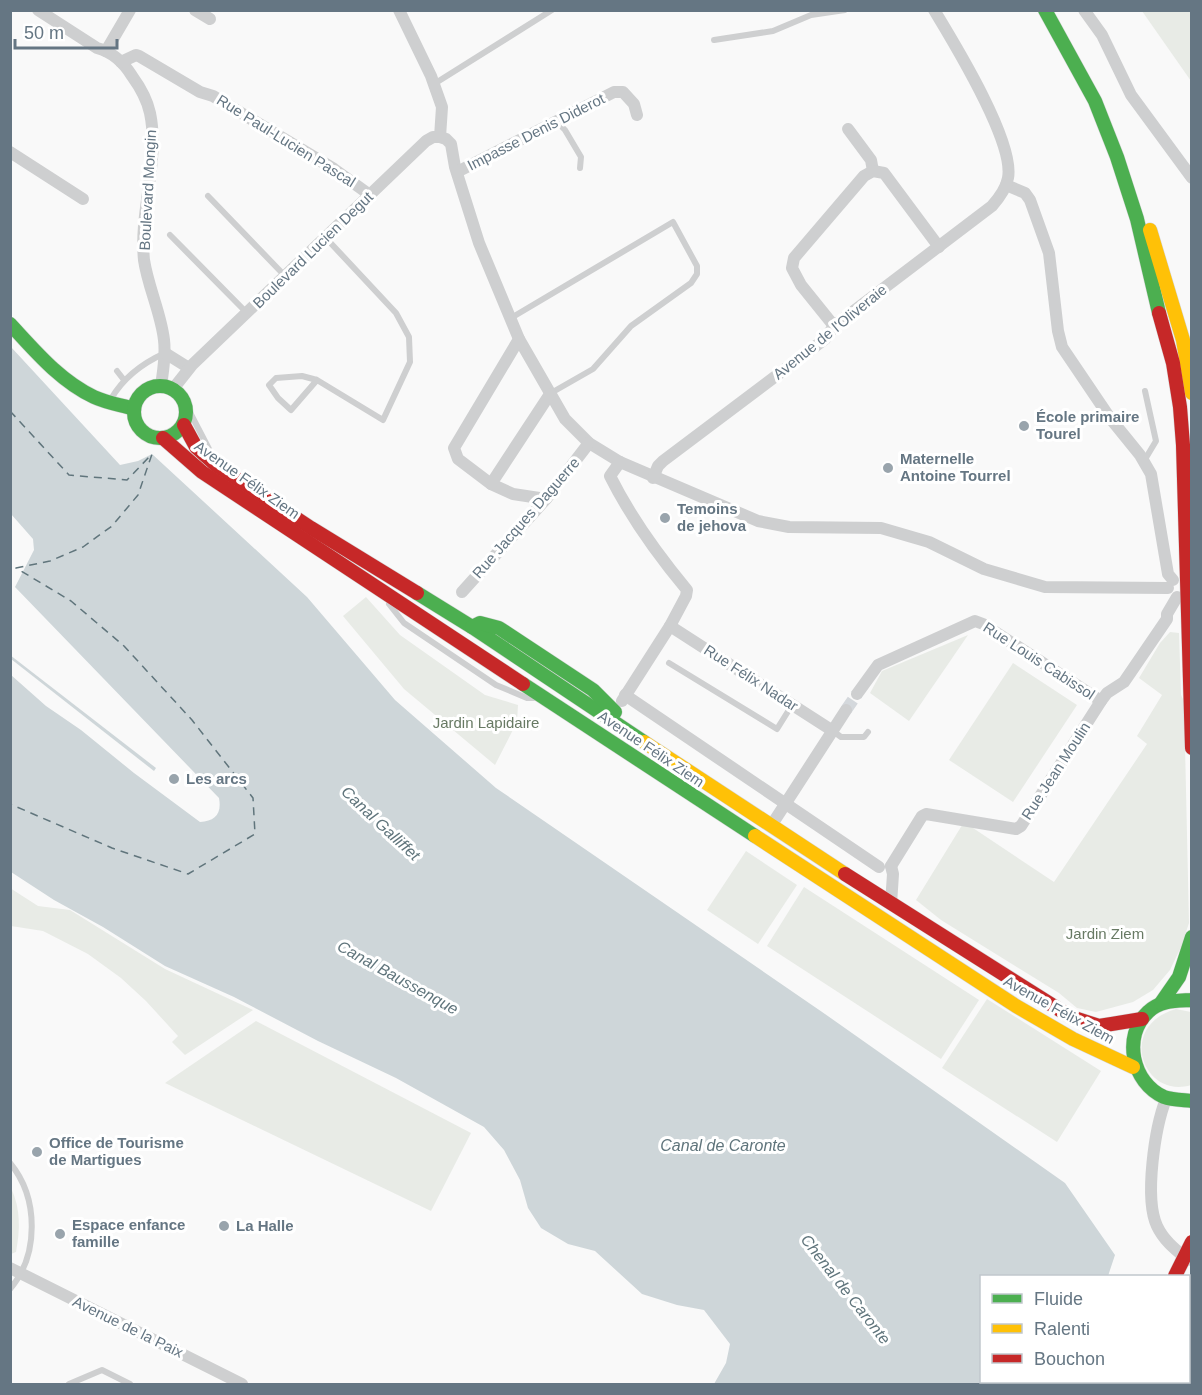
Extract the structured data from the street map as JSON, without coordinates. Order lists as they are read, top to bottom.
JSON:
{
  "streets": {
    "main road": ["Avenue Félix Ziem"],
    "street": [
      "Impasse Denis Diderot",
      "Rue Paul-Lucien Pascal",
      "Boulevard Mongin",
      "Boulevard Lucien Degut",
      "Avenue de l'Oliveraie",
      "Rue Jacques Daguerre",
      "Rue Louis Cabissol",
      "Rue Félix Nadar",
      "Rue Jean Moulin",
      "Avenue de la Paix"
    ]
  },
  "crossings": [
    ["Rue Paul-Lucien Pascal", "Boulevard Mongin"],
    ["Rue Paul-Lucien Pascal", "Boulevard Lucien Degut"],
    ["Boulevard Mongin", "Boulevard Lucien Degut"],
    ["Boulevard Mongin", "Avenue Félix Ziem"],
    ["Boulevard Lucien Degut", "Avenue Félix Ziem"],
    ["Avenue Félix Ziem", "Rue Jean Moulin"],
    ["Rue Louis Cabissol", "Rue Jean Moulin"]
  ],
  "water": [
    "Canal Galliffet",
    "Canal Baussenque",
    "Canal de Caronte",
    "Chenal de Caronte"
  ],
  "parks": ["Jardin Lapidaire", "Jardin Ziem"],
  "places": [
    "École primaire Tourel",
    "Maternelle Antoine Tourrel",
    "Temoins de jehova",
    "Les arcs",
    "Office de Tourisme de Martigues",
    "La Halle",
    "Espace enfance famille"
  ],
  "legend": ["Fluide", "Ralenti", "Bouchon"],
  "scale_bar": "50 m"
}
